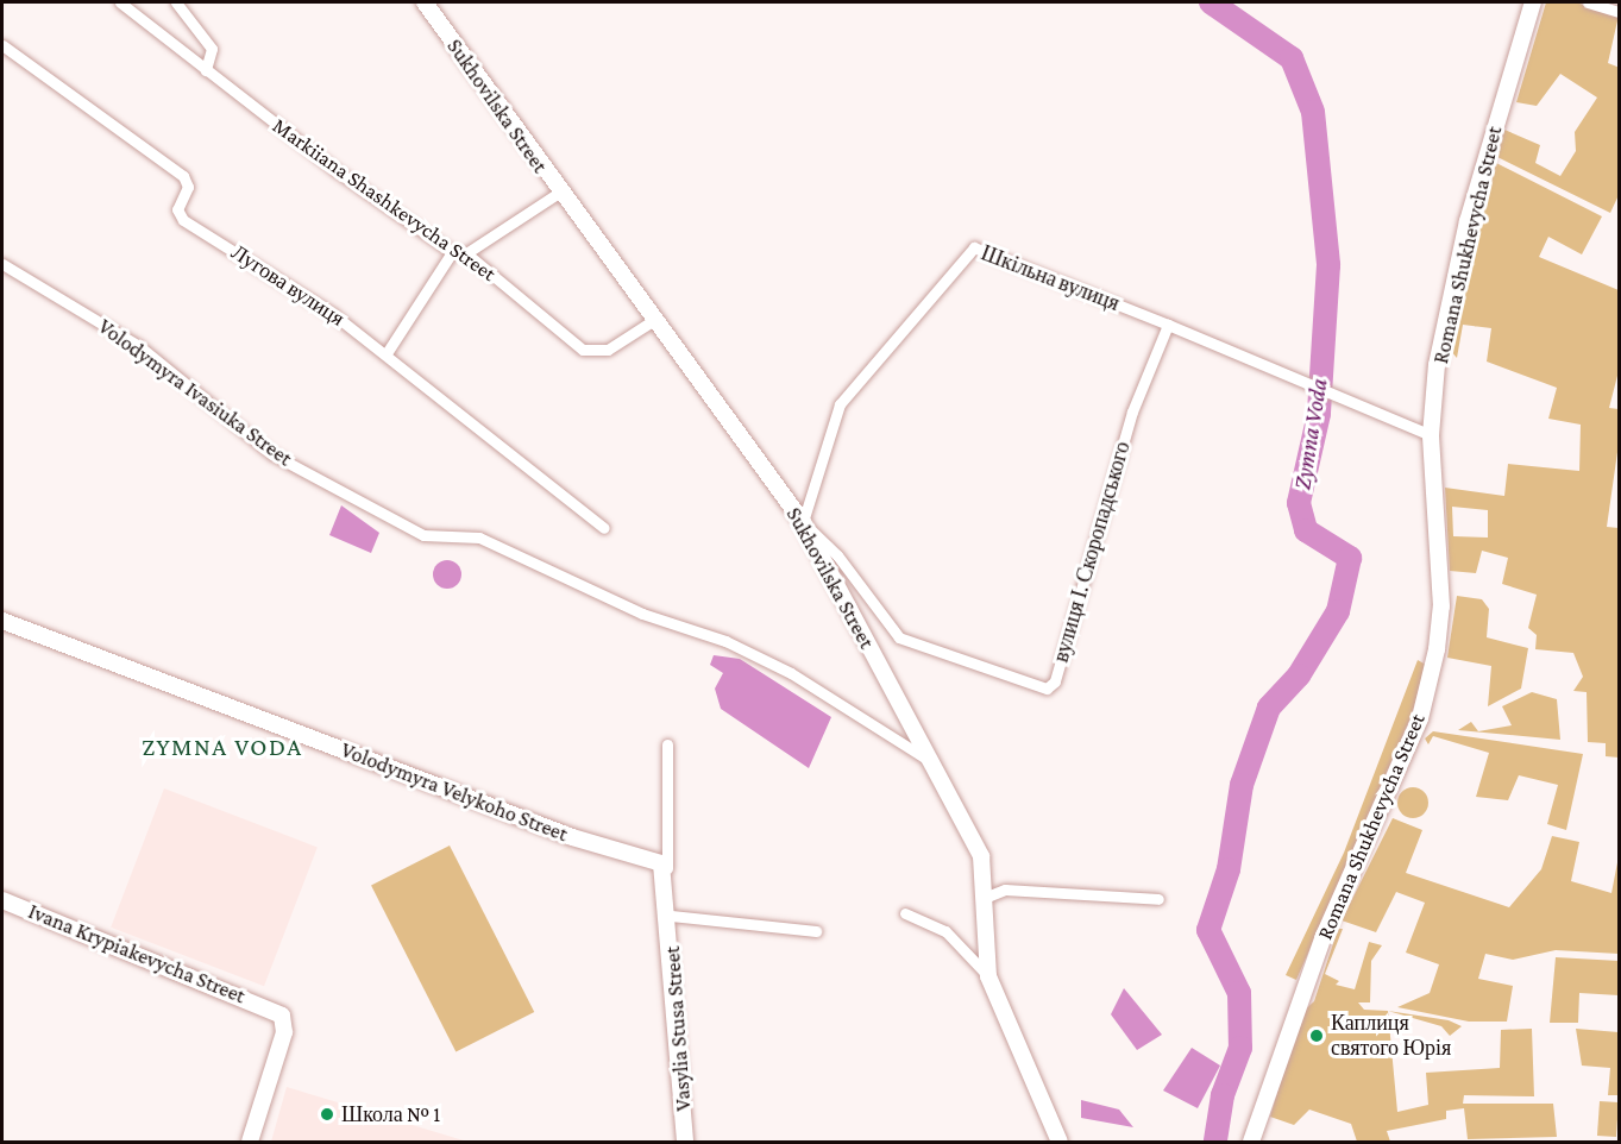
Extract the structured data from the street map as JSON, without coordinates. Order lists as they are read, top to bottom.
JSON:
{
  "streets": {
    "street": [
      "Sukhovilska Street",
      "Markiiana Shashkevycha Street",
      "Romana Shukhevycha Street",
      "Шкільна вулиця",
      "Лугова вулиця",
      "Volodymyra Ivasiuka Street",
      "вулиця І. Скоропадського",
      "Volodymyra Velykoho Street",
      "Ivana Krypiakevycha Street",
      "Vasylia Stusa Street"
    ]
  },
  "crossings": [
    ["Sukhovilska Street", "Markiiana Shashkevycha Street"],
    ["Sukhovilska Street", "Шкільна вулиця"],
    ["Sukhovilska Street", "Volodymyra Ivasiuka Street"],
    ["Sukhovilska Street", "вулиця І. Скоропадського"],
    ["Romana Shukhevycha Street", "Шкільна вулиця"],
    ["Шкільна вулиця", "вулиця І. Скоропадського"],
    ["Volodymyra Velykoho Street", "Vasylia Stusa Street"]
  ],
  "districts": ["ZYMNA VODA"],
  "water": ["Zymna Voda"],
  "places": ["Каплиця святого Юрія", "Школа № 1"]
}
